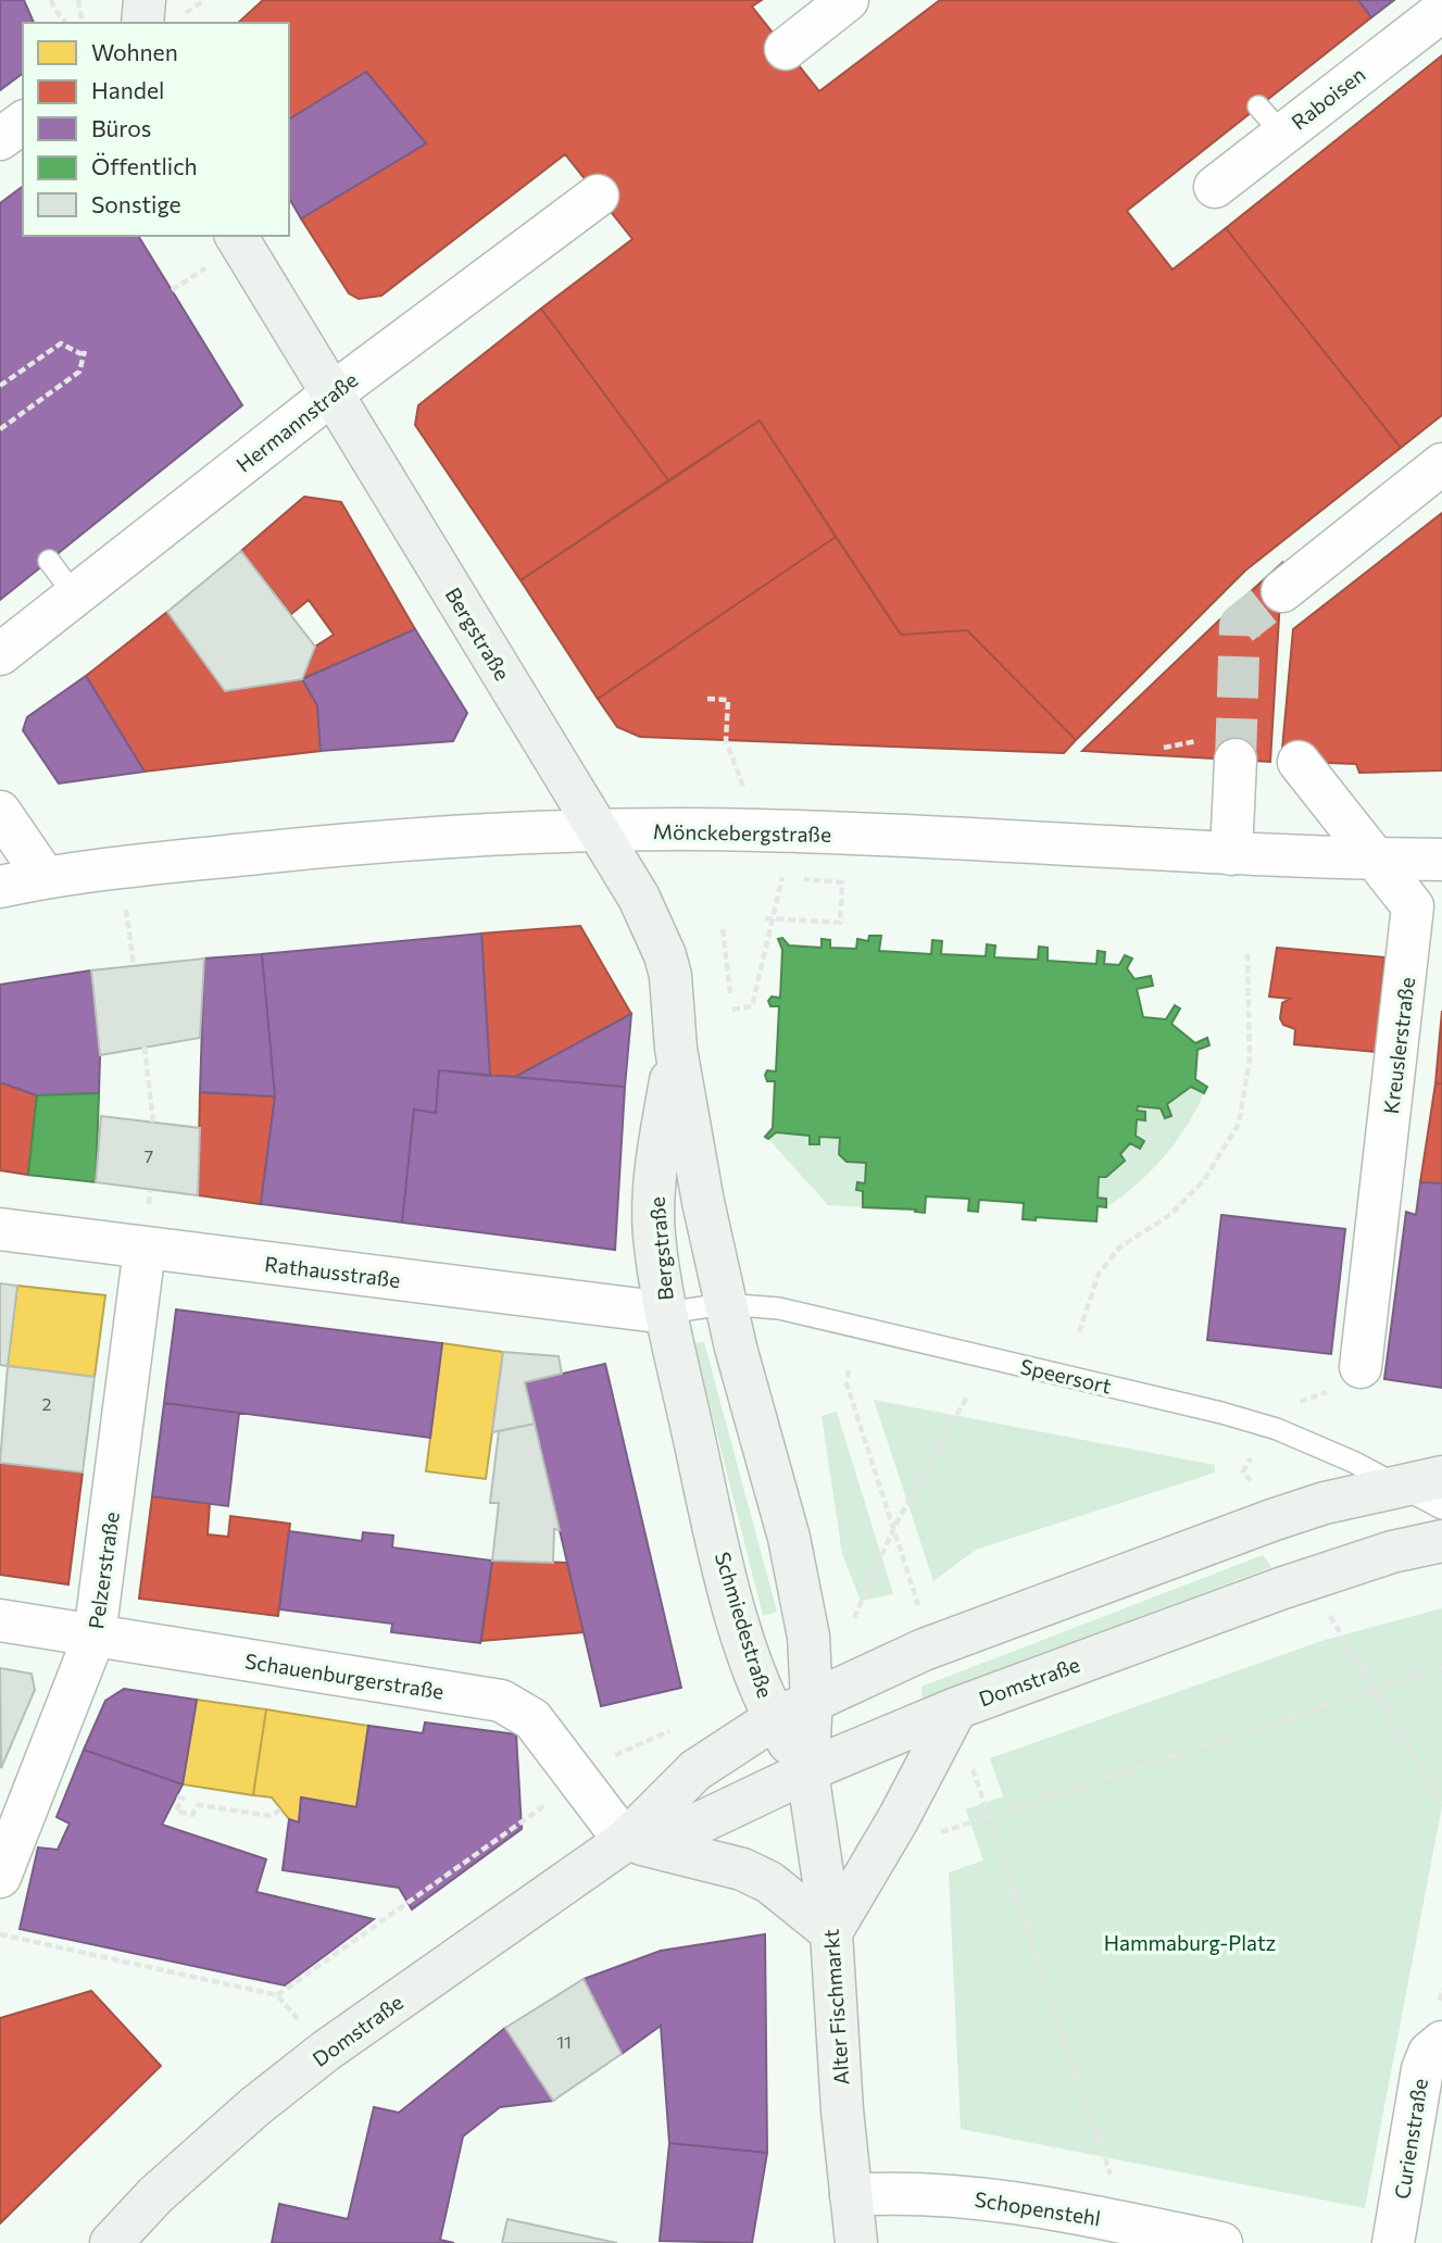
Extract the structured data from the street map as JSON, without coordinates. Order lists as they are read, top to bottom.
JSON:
{
  "streets": {
    "street": [
      "Raboisen",
      "Hermannstraße",
      "Bergstraße",
      "Mönckebergstraße",
      "Kreuslerstraße",
      "Rathausstraße",
      "Pelzerstraße",
      "Schmiedestraße",
      "Schauenburgerstraße",
      "Domstraße",
      "Alter Fischmarkt",
      "Curienstraße",
      "Schopenstehl"
    ],
    "lane": ["Speersort"]
  },
  "crossings": [
    ["Hermannstraße", "Bergstraße"],
    ["Bergstraße", "Mönckebergstraße"],
    ["Bergstraße", "Rathausstraße"],
    ["Bergstraße", "Speersort"],
    ["Bergstraße", "Schmiedestraße"],
    ["Mönckebergstraße", "Kreuslerstraße"],
    ["Rathausstraße", "Speersort"],
    ["Rathausstraße", "Pelzerstraße"],
    ["Rathausstraße", "Schmiedestraße"],
    ["Speersort", "Schmiedestraße"],
    ["Speersort", "Domstraße"],
    ["Pelzerstraße", "Schauenburgerstraße"],
    ["Schmiedestraße", "Domstraße"],
    ["Schmiedestraße", "Alter Fischmarkt"],
    ["Schauenburgerstraße", "Domstraße"],
    ["Domstraße", "Alter Fischmarkt"],
    ["Alter Fischmarkt", "Schopenstehl"]
  ],
  "parks": ["Hammaburg-Platz"],
  "house_numbers": ["7", "2", "11"],
  "legend": [
    "Wohnen",
    "Handel",
    "Büros",
    "Öffentlich",
    "Sonstige"
  ]
}
